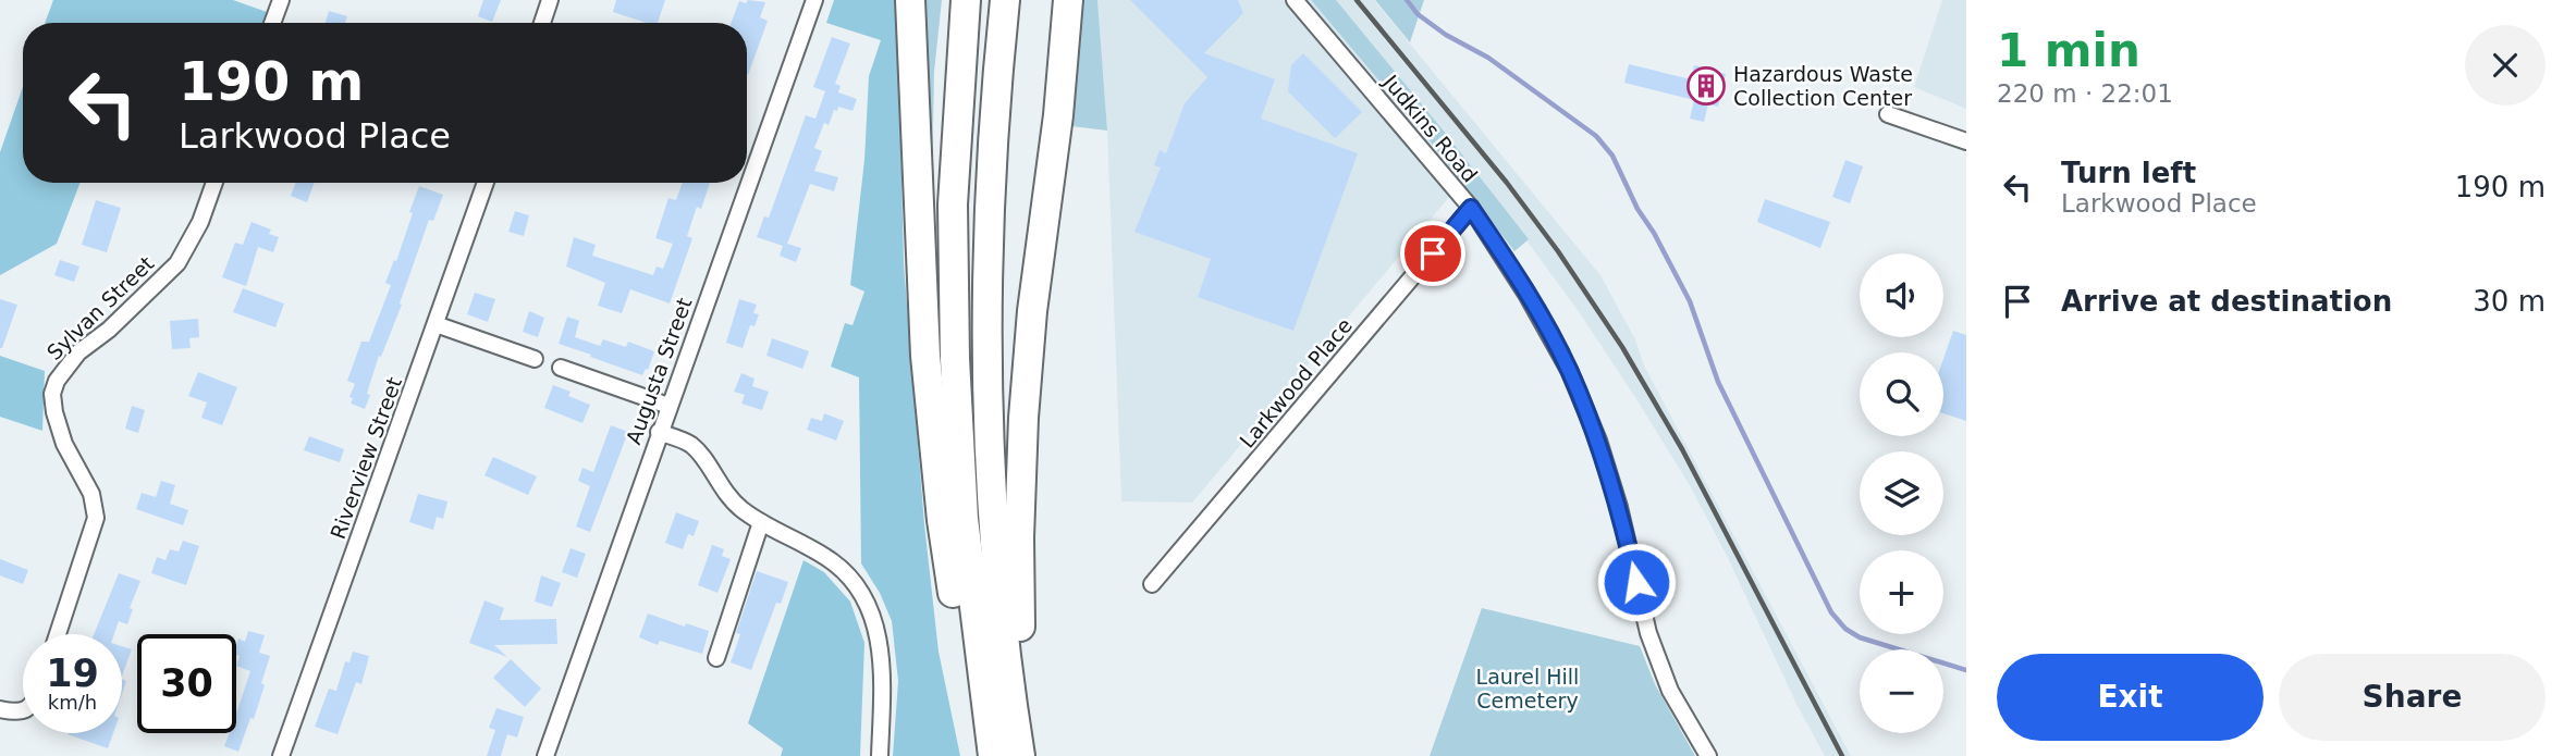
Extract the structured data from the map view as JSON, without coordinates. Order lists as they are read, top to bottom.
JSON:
{
  "streets": {
    "street": [
      "Judkins Road",
      "Sylvan Street",
      "Augusta Street",
      "Larkwood Place",
      "Riverview Street"
    ]
  },
  "crossings": [
    ["Judkins Road", "Larkwood Place"]
  ],
  "parks": ["Laurel Hill Cemetery"],
  "places": {
    "building": ["Hazardous Waste Collection Center"]
  },
  "page": {
    "heading": ["1 min", "220 m · 22:01"],
    "turn": ["190 m", "Larkwood Place"],
    "list": [
      {
        "name": "Turn left",
        "note": "Larkwood Place",
        "value": "190 m"
      },
      {
        "name": "Arrive at destination",
        "value": "30 m"
      }
    ],
    "map_buttons": ["+", "−"],
    "speed": "19 km/h",
    "limit": "30",
    "buttons": ["Exit", "Share"]
  }
}
